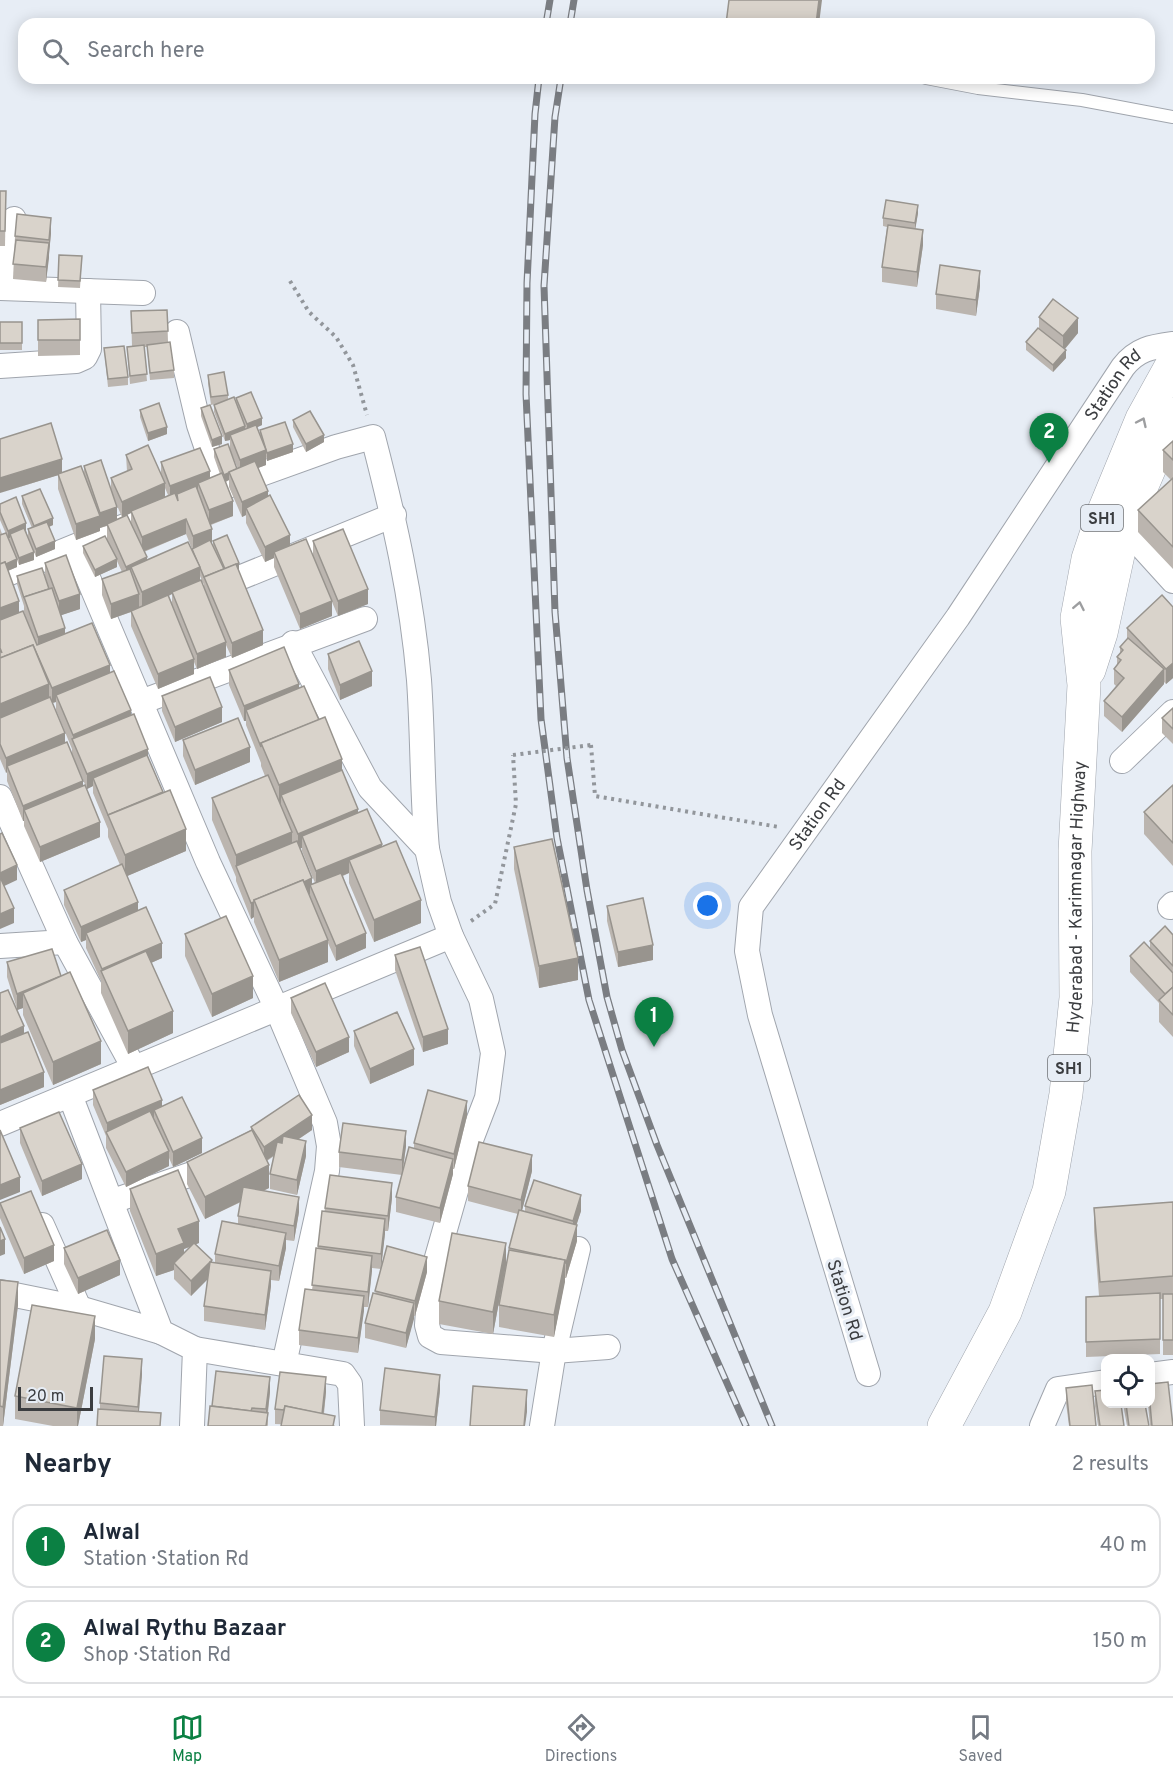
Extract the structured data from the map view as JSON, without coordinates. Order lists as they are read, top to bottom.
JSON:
{
  "streets": {
    "main road": ["SH1", "Hyderabad - Karimnagar Highway"],
    "street": ["Station Rd"]
  },
  "scale_bar": "20 m",
  "page": {
    "search": "Search here",
    "pins": ["2", "1"],
    "scale": "20 m",
    "heading": ["Nearby", "2 results"],
    "list": [
      {
        "mark": "1",
        "name": "Alwal",
        "note": "Station · Station Rd",
        "value": "40 m"
      },
      {
        "mark": "2",
        "name": "Alwal Rythu Bazaar",
        "note": "Shop · Station Rd",
        "value": "150 m"
      }
    ],
    "nav": ["Map", "Directions", "Saved"]
  }
}
